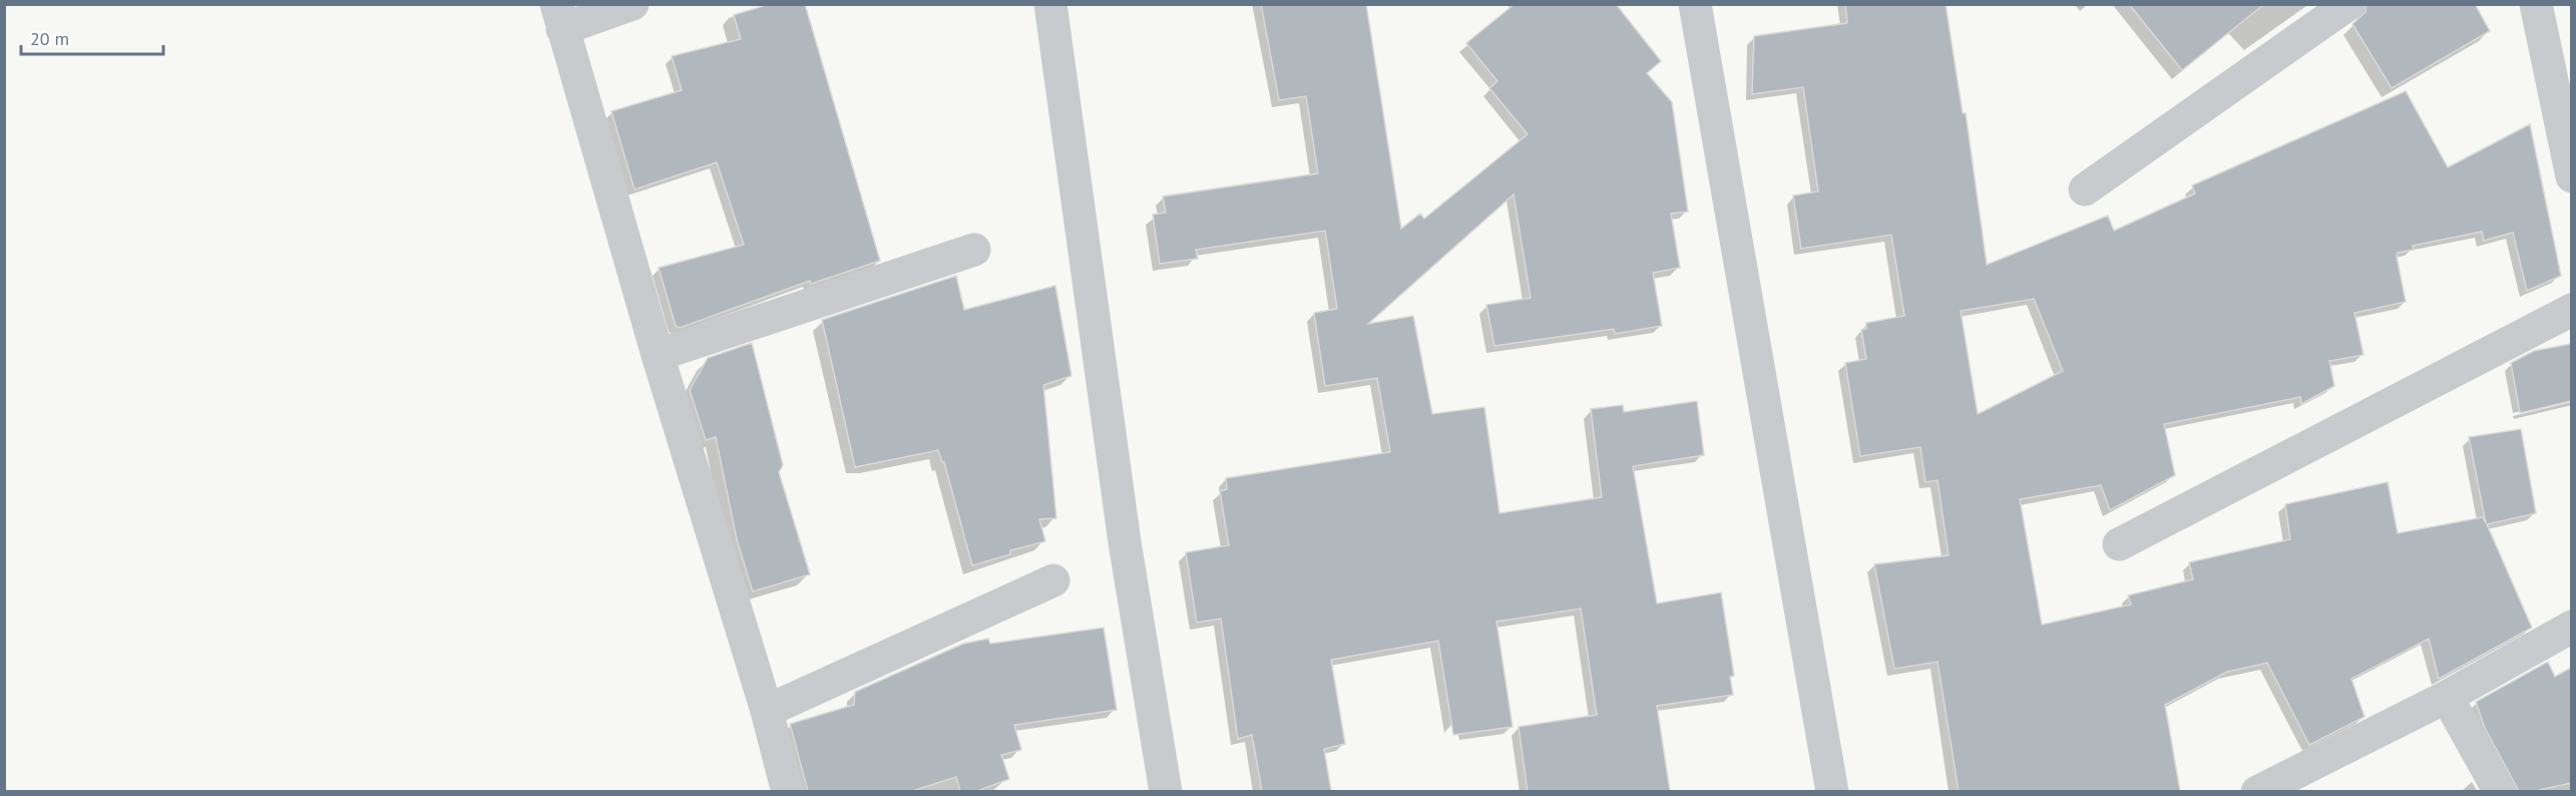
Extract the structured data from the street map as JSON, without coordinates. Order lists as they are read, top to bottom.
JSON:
{
  "scale_bar": "20 m"
}
